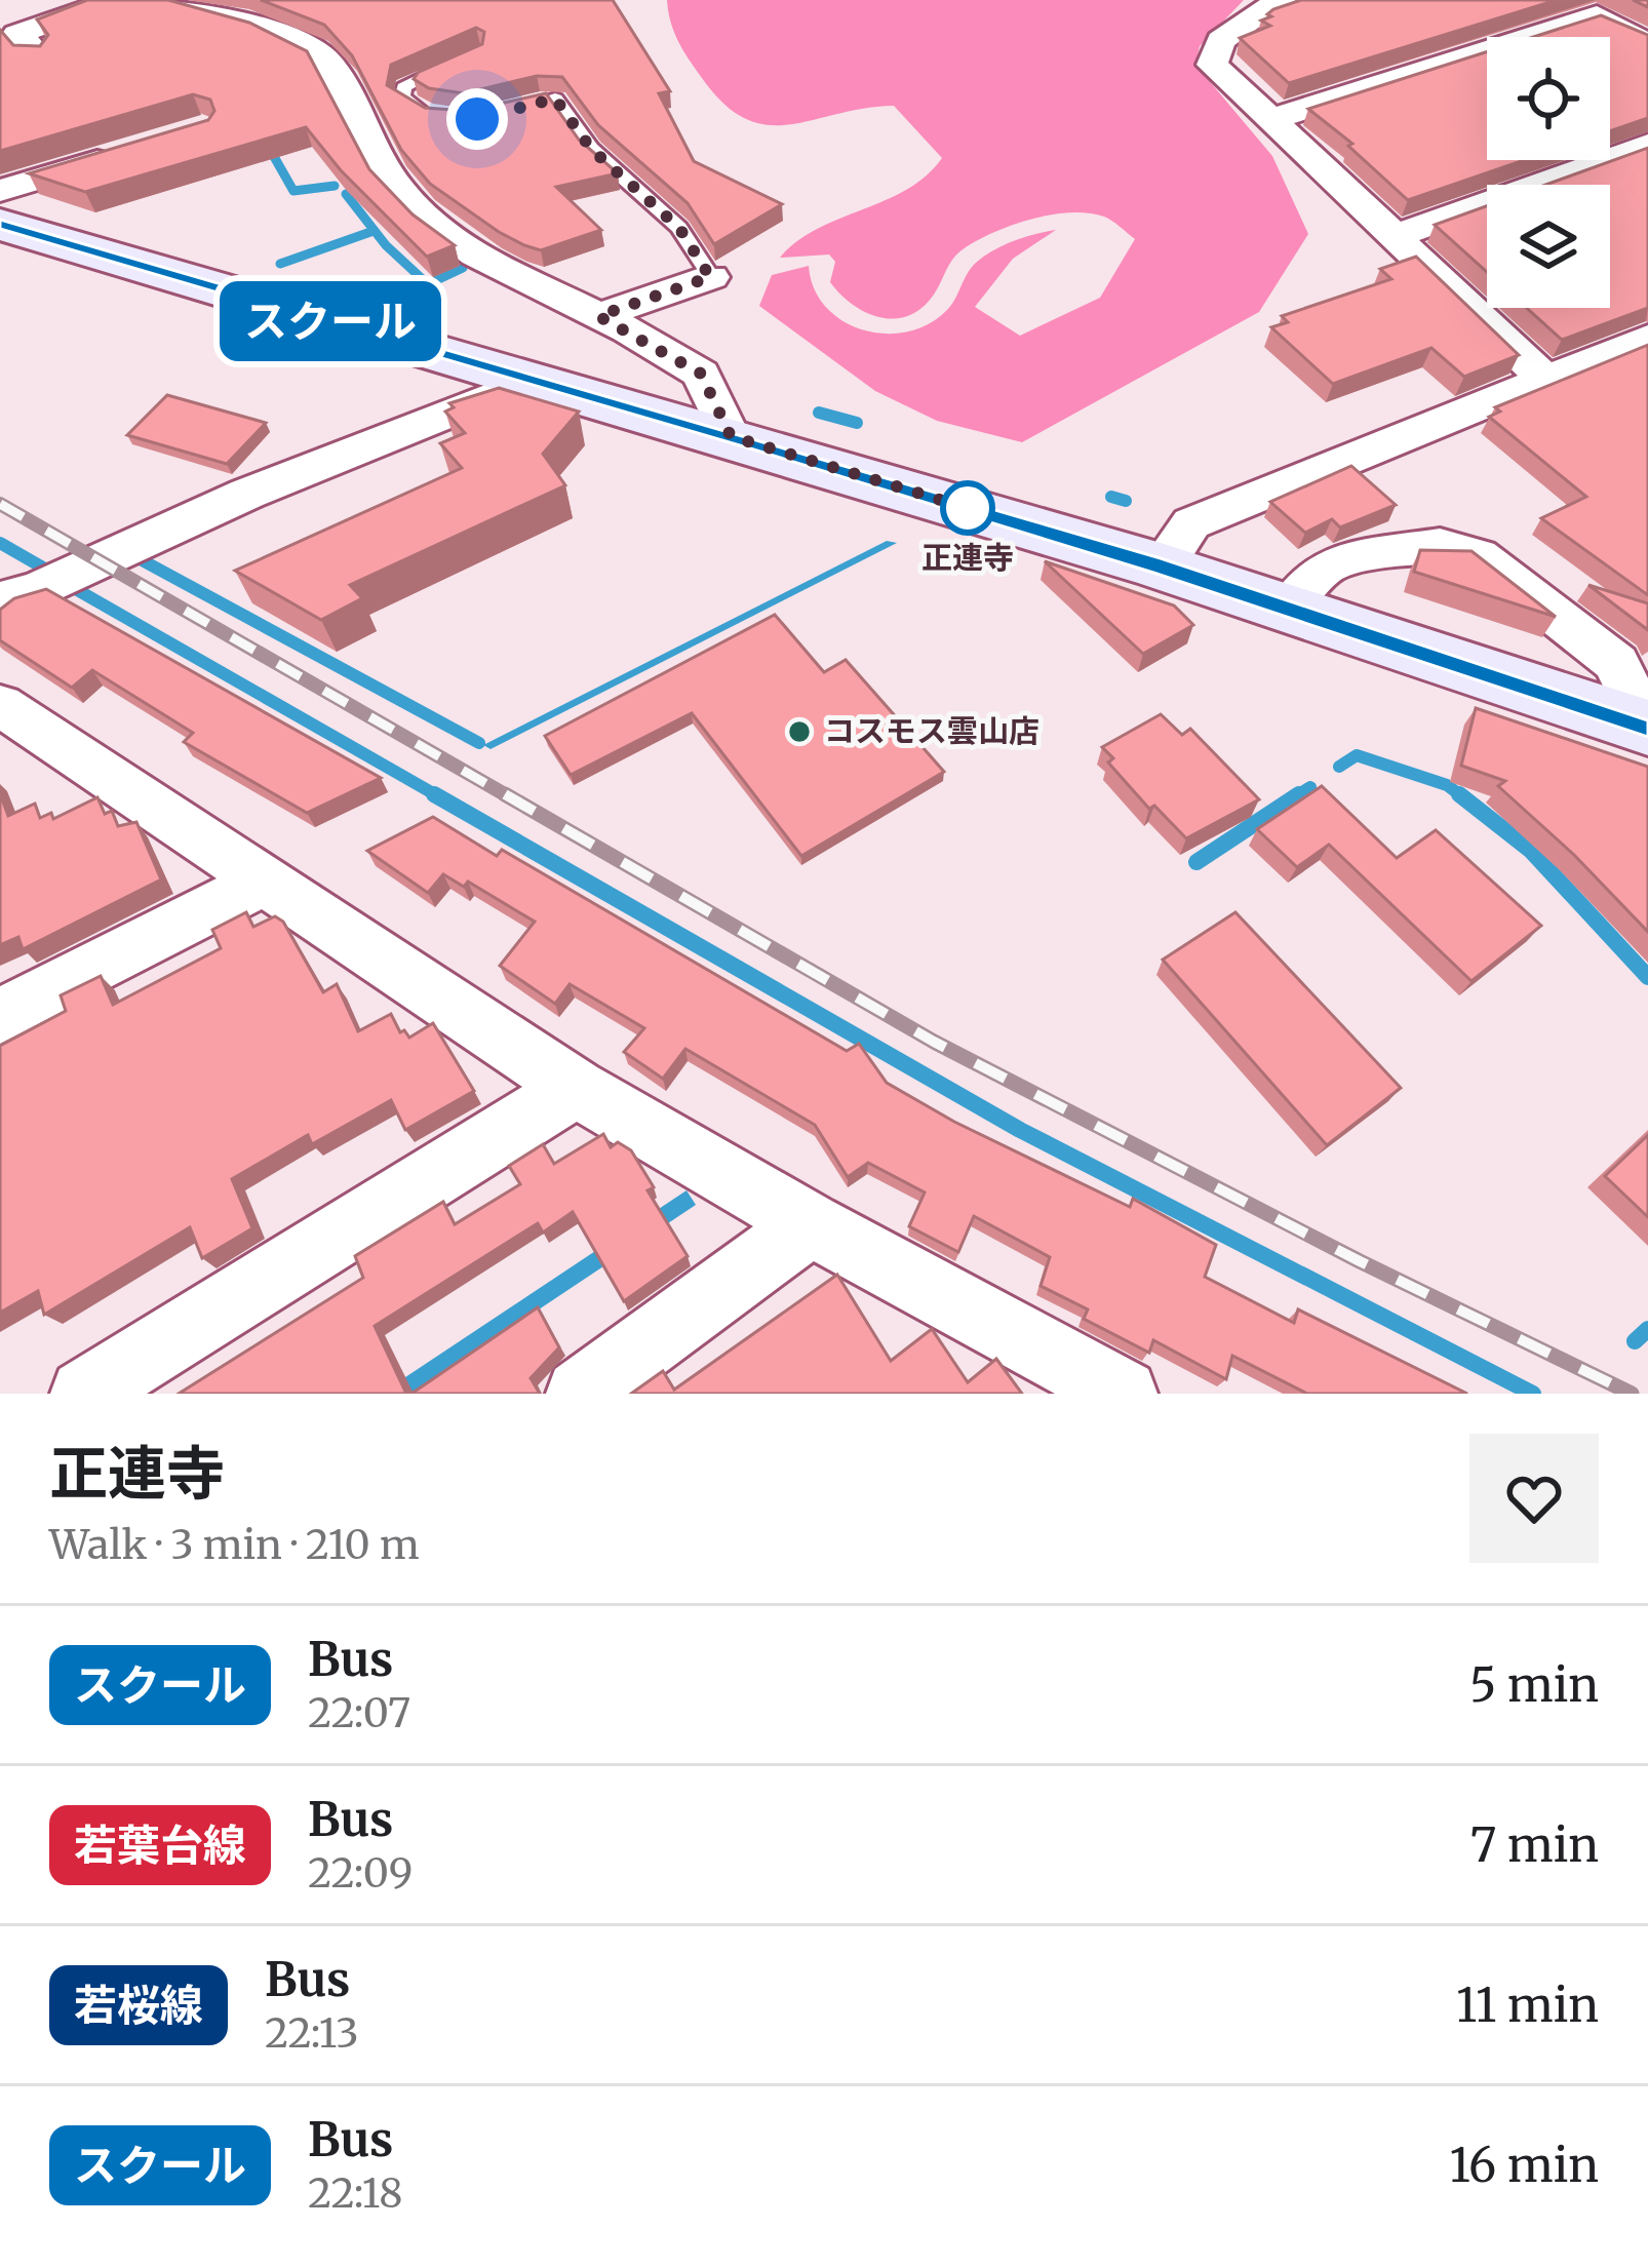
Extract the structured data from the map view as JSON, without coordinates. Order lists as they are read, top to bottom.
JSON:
{
  "places": ["正連寺", "コスモス雲山店"],
  "lines": ["bus line スクール"],
  "page": {
    "on_map": "スクール",
    "heading": ["正連寺", "Walk · 3 min · 210 m"],
    "list": [
      {
        "mark": "スクール",
        "name": "Bus",
        "note": "22:07",
        "value": "5 min"
      },
      {
        "mark": "若葉台線",
        "name": "Bus",
        "note": "22:09",
        "value": "7 min"
      },
      {
        "mark": "若桜線",
        "name": "Bus",
        "note": "22:13",
        "value": "11 min"
      },
      {
        "mark": "スクール",
        "name": "Bus",
        "note": "22:18",
        "value": "16 min"
      }
    ]
  }
}
